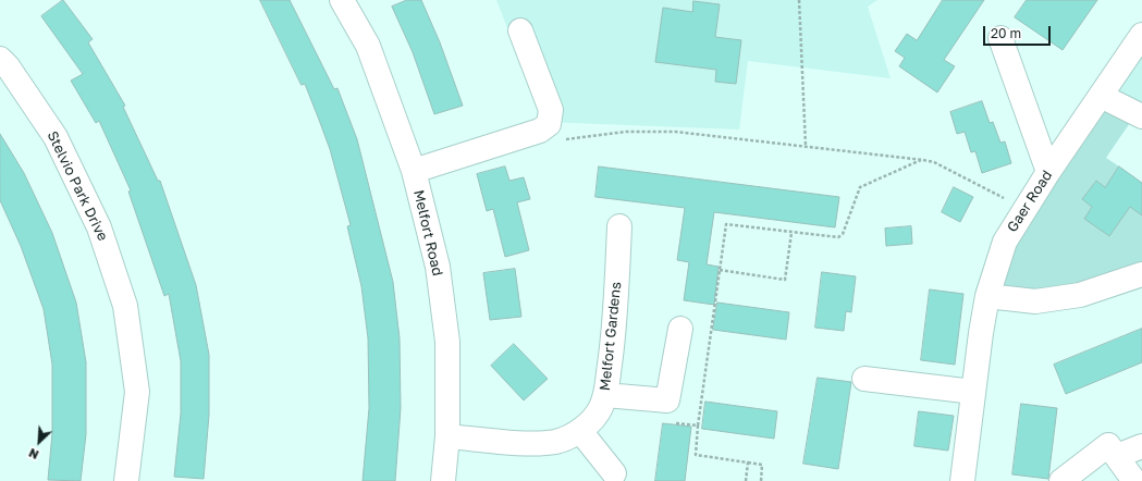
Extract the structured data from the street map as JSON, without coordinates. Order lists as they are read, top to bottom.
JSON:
{
  "streets": {
    "street": [
      "Stelvio Park Drive",
      "Gaer Road",
      "Melfort Road",
      "Melfort Gardens"
    ]
  },
  "crossings": [
    ["Melfort Road", "Melfort Gardens"]
  ],
  "scale_bar": "20 m",
  "north": "bottom left"
}
